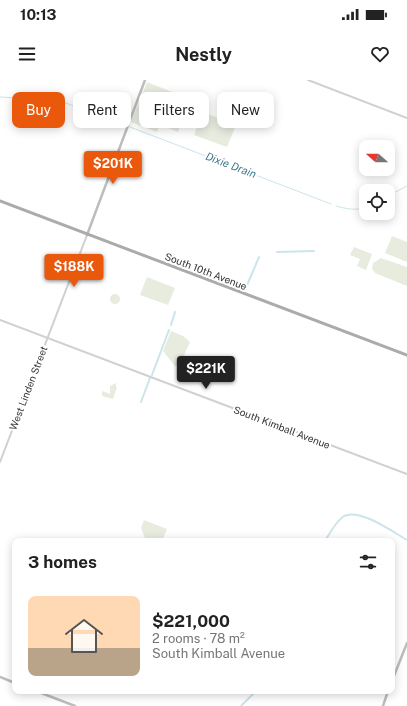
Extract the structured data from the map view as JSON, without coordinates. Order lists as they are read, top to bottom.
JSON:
{
  "streets": {
    "main road": ["South 10th Avenue"],
    "street": ["West Linden Street", "South Kimball Avenue"]
  },
  "crossings": [
    ["South 10th Avenue", "West Linden Street"],
    ["West Linden Street", "South Kimball Avenue"]
  ],
  "water": ["Dixie Drain"],
  "north": "left",
  "page": {
    "status": "10:13",
    "header": "Nestly",
    "chip": [
      "Buy",
      "Rent",
      "Filters",
      "New"
    ],
    "price": ["$201K", "$188K", "$221K"],
    "heading": "3 homes",
    "list": [
      {
        "name": "$221,000",
        "note": "2 rooms · 78 m² · South Kimball Avenue"
      }
    ]
  }
}
